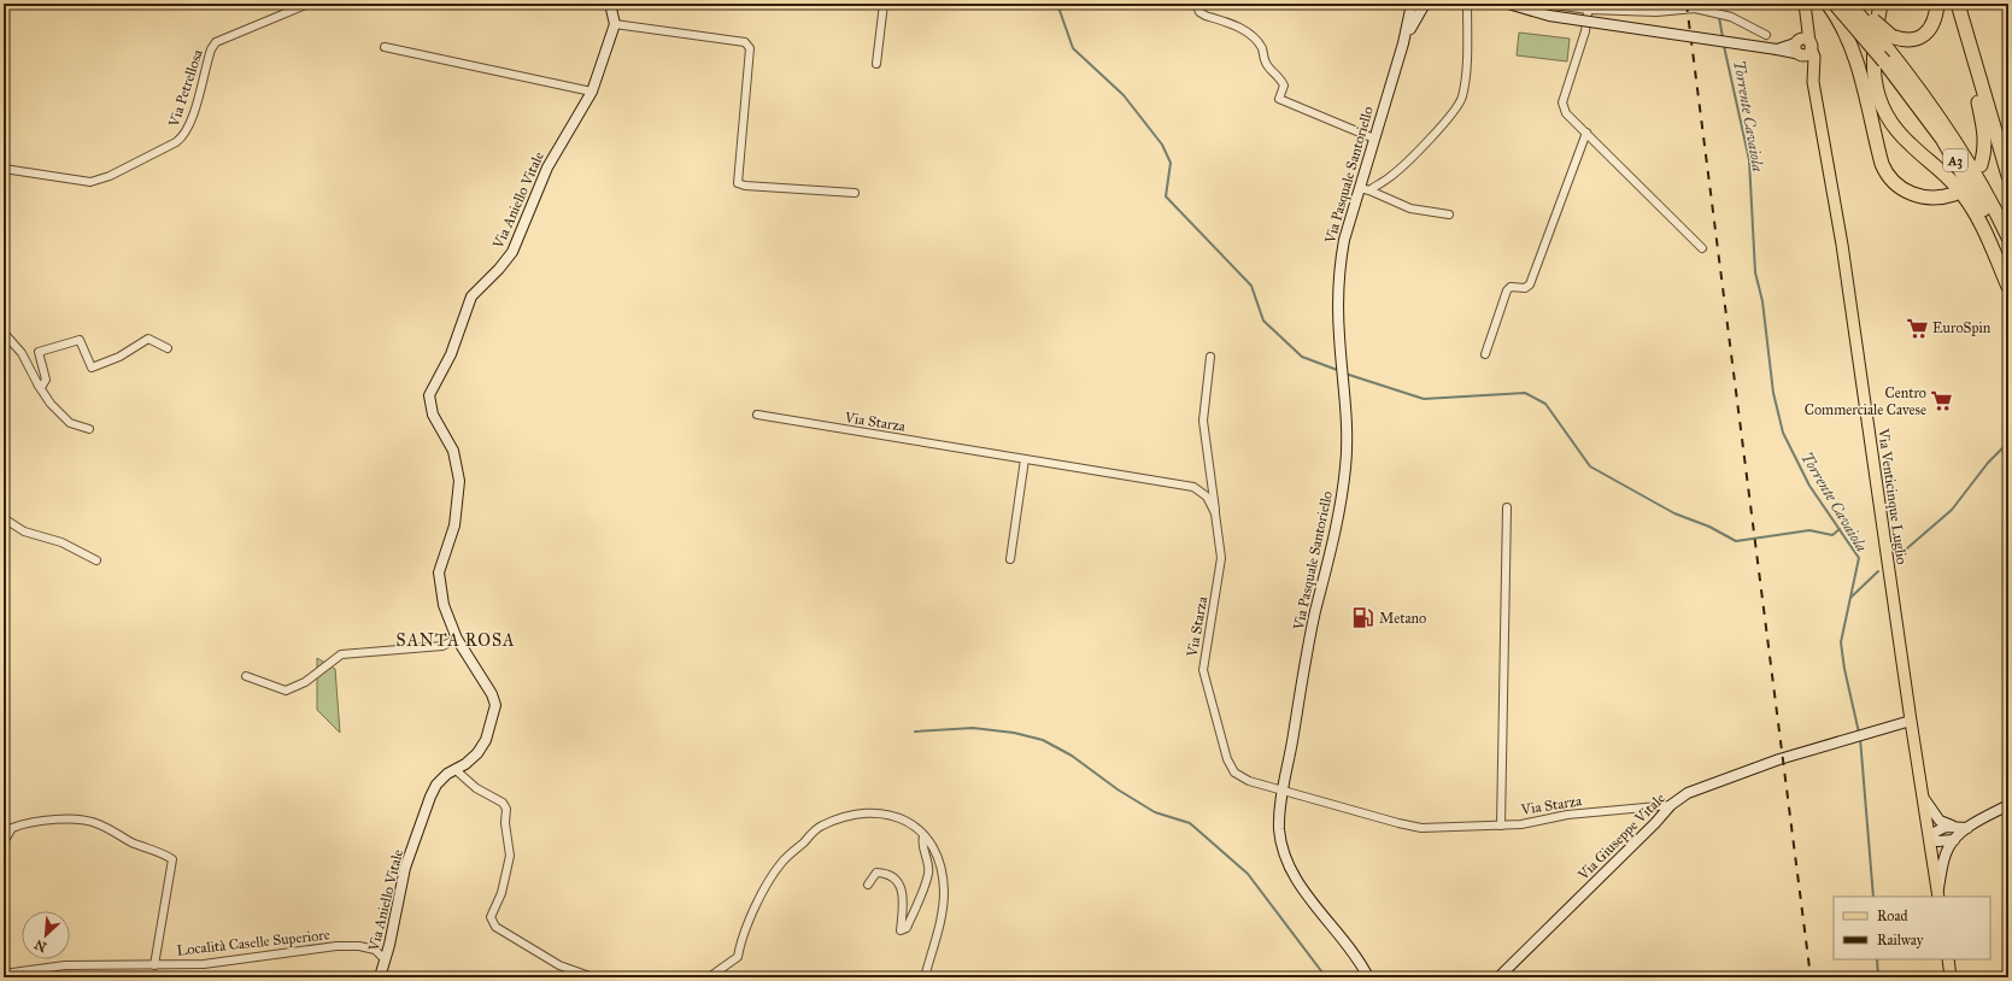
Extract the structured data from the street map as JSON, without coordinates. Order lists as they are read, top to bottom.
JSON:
{
  "streets": {
    "highway": ["A3"],
    "main road": ["Via Venticinque Luglio"],
    "street": [
      "Via Petrellosa",
      "Via Pasquale Santoriello",
      "Via Aniello Vitale",
      "Via Starza",
      "Via Giuseppe Vitale",
      "Località Caselle Superiore"
    ]
  },
  "crossings": [
    ["Via Pasquale Santoriello", "Via Starza"],
    ["Via Aniello Vitale", "Località Caselle Superiore"],
    ["Via Starza", "Via Giuseppe Vitale"],
    ["Via Venticinque Luglio", "Via Giuseppe Vitale"]
  ],
  "districts": ["SANTA ROSA"],
  "water": ["Torrente Cavaiola"],
  "places": {
    "supermarket": ["EuroSpin", "Centro Commerciale Cavese"],
    "fuel station": ["Metano"]
  },
  "legend": ["Road", "Railway"],
  "north": "bottom left"
}
